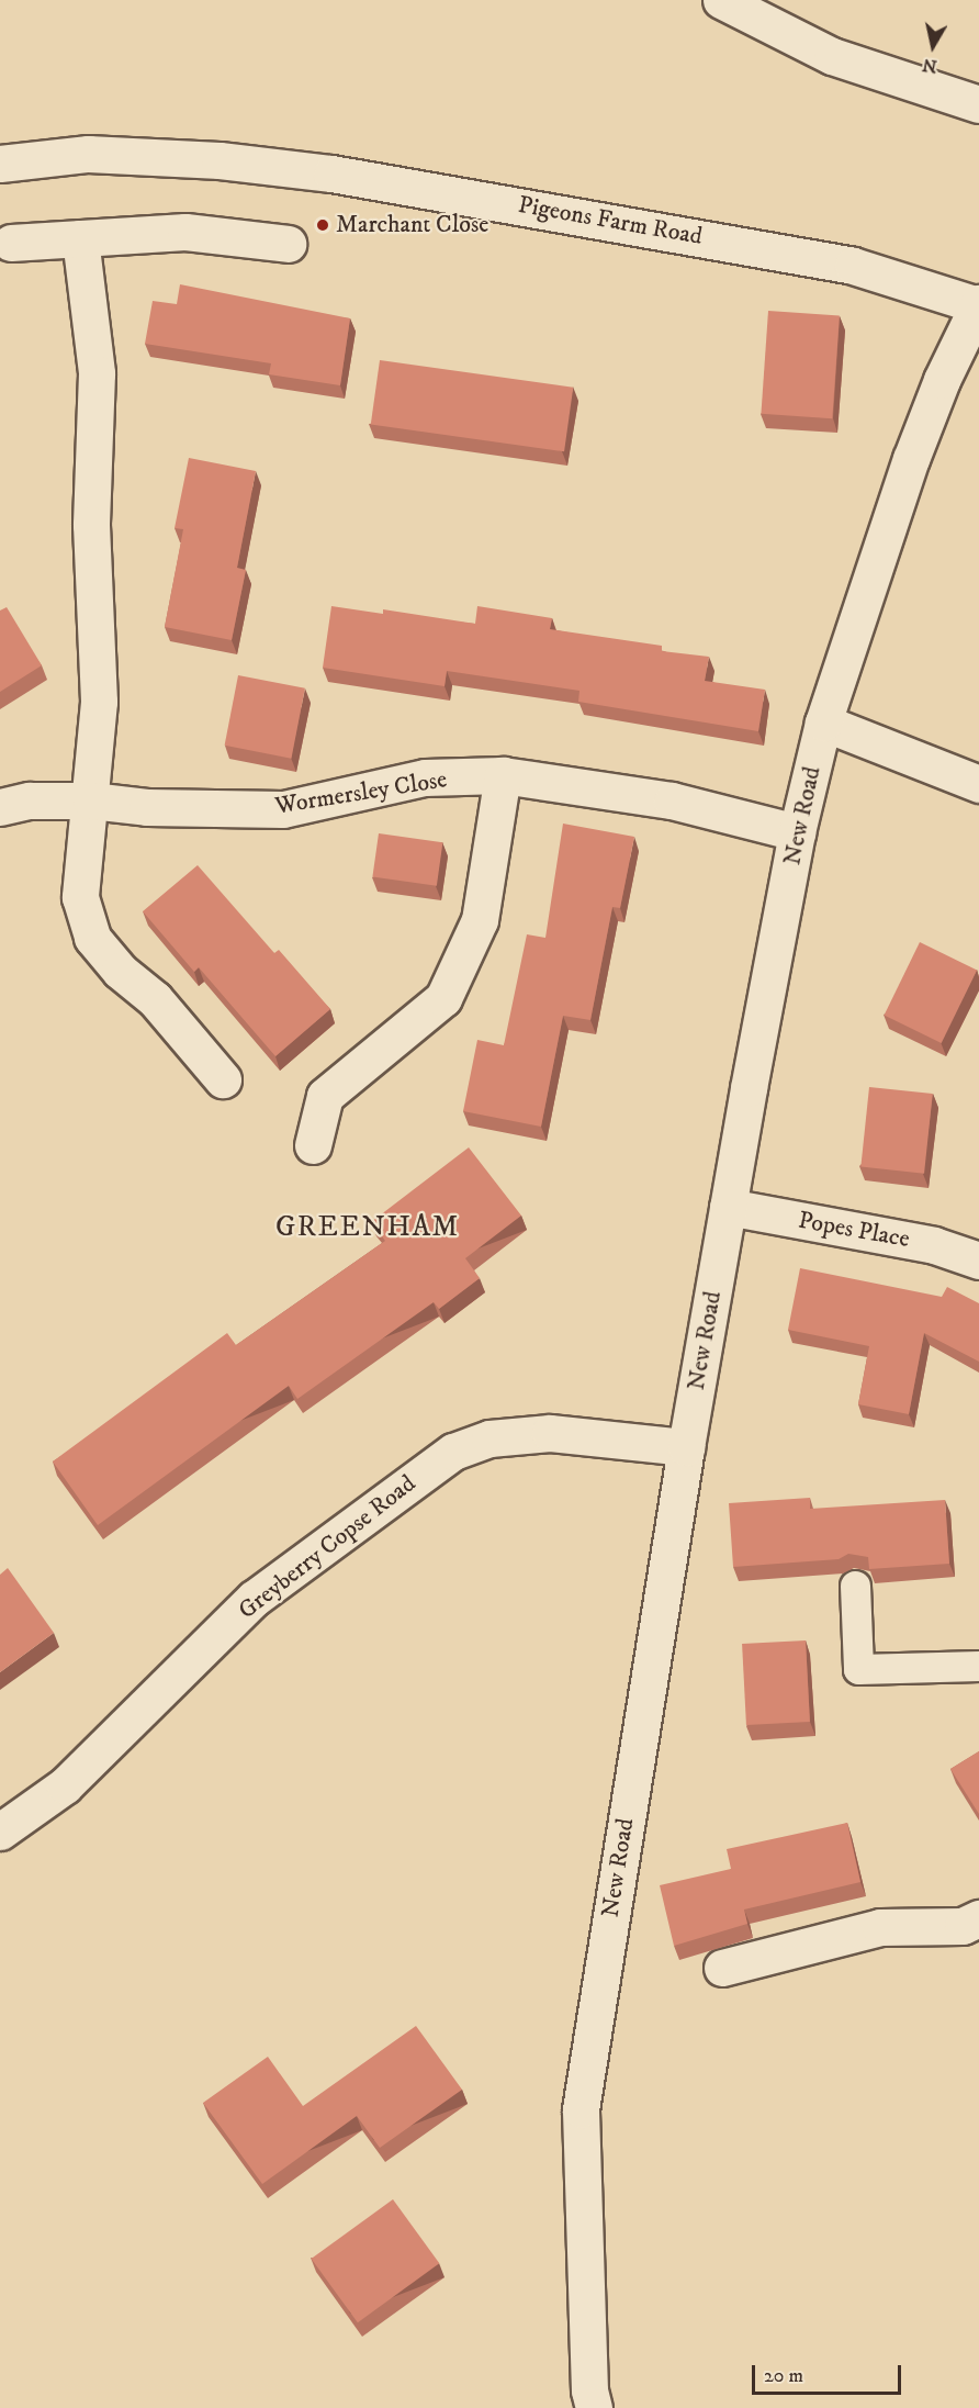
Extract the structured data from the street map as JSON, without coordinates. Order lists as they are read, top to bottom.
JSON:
{
  "streets": {
    "street": [
      "Pigeons Farm Road",
      "Wormersley Close",
      "New Road",
      "Popes Place",
      "Greyberry Copse Road"
    ]
  },
  "crossings": [
    ["Pigeons Farm Road", "New Road"],
    ["Wormersley Close", "New Road"],
    ["New Road", "Popes Place"],
    ["New Road", "Greyberry Copse Road"]
  ],
  "districts": ["GREENHAM"],
  "places": ["Marchant Close"],
  "scale_bar": "20 m",
  "north": "bottom"
}
